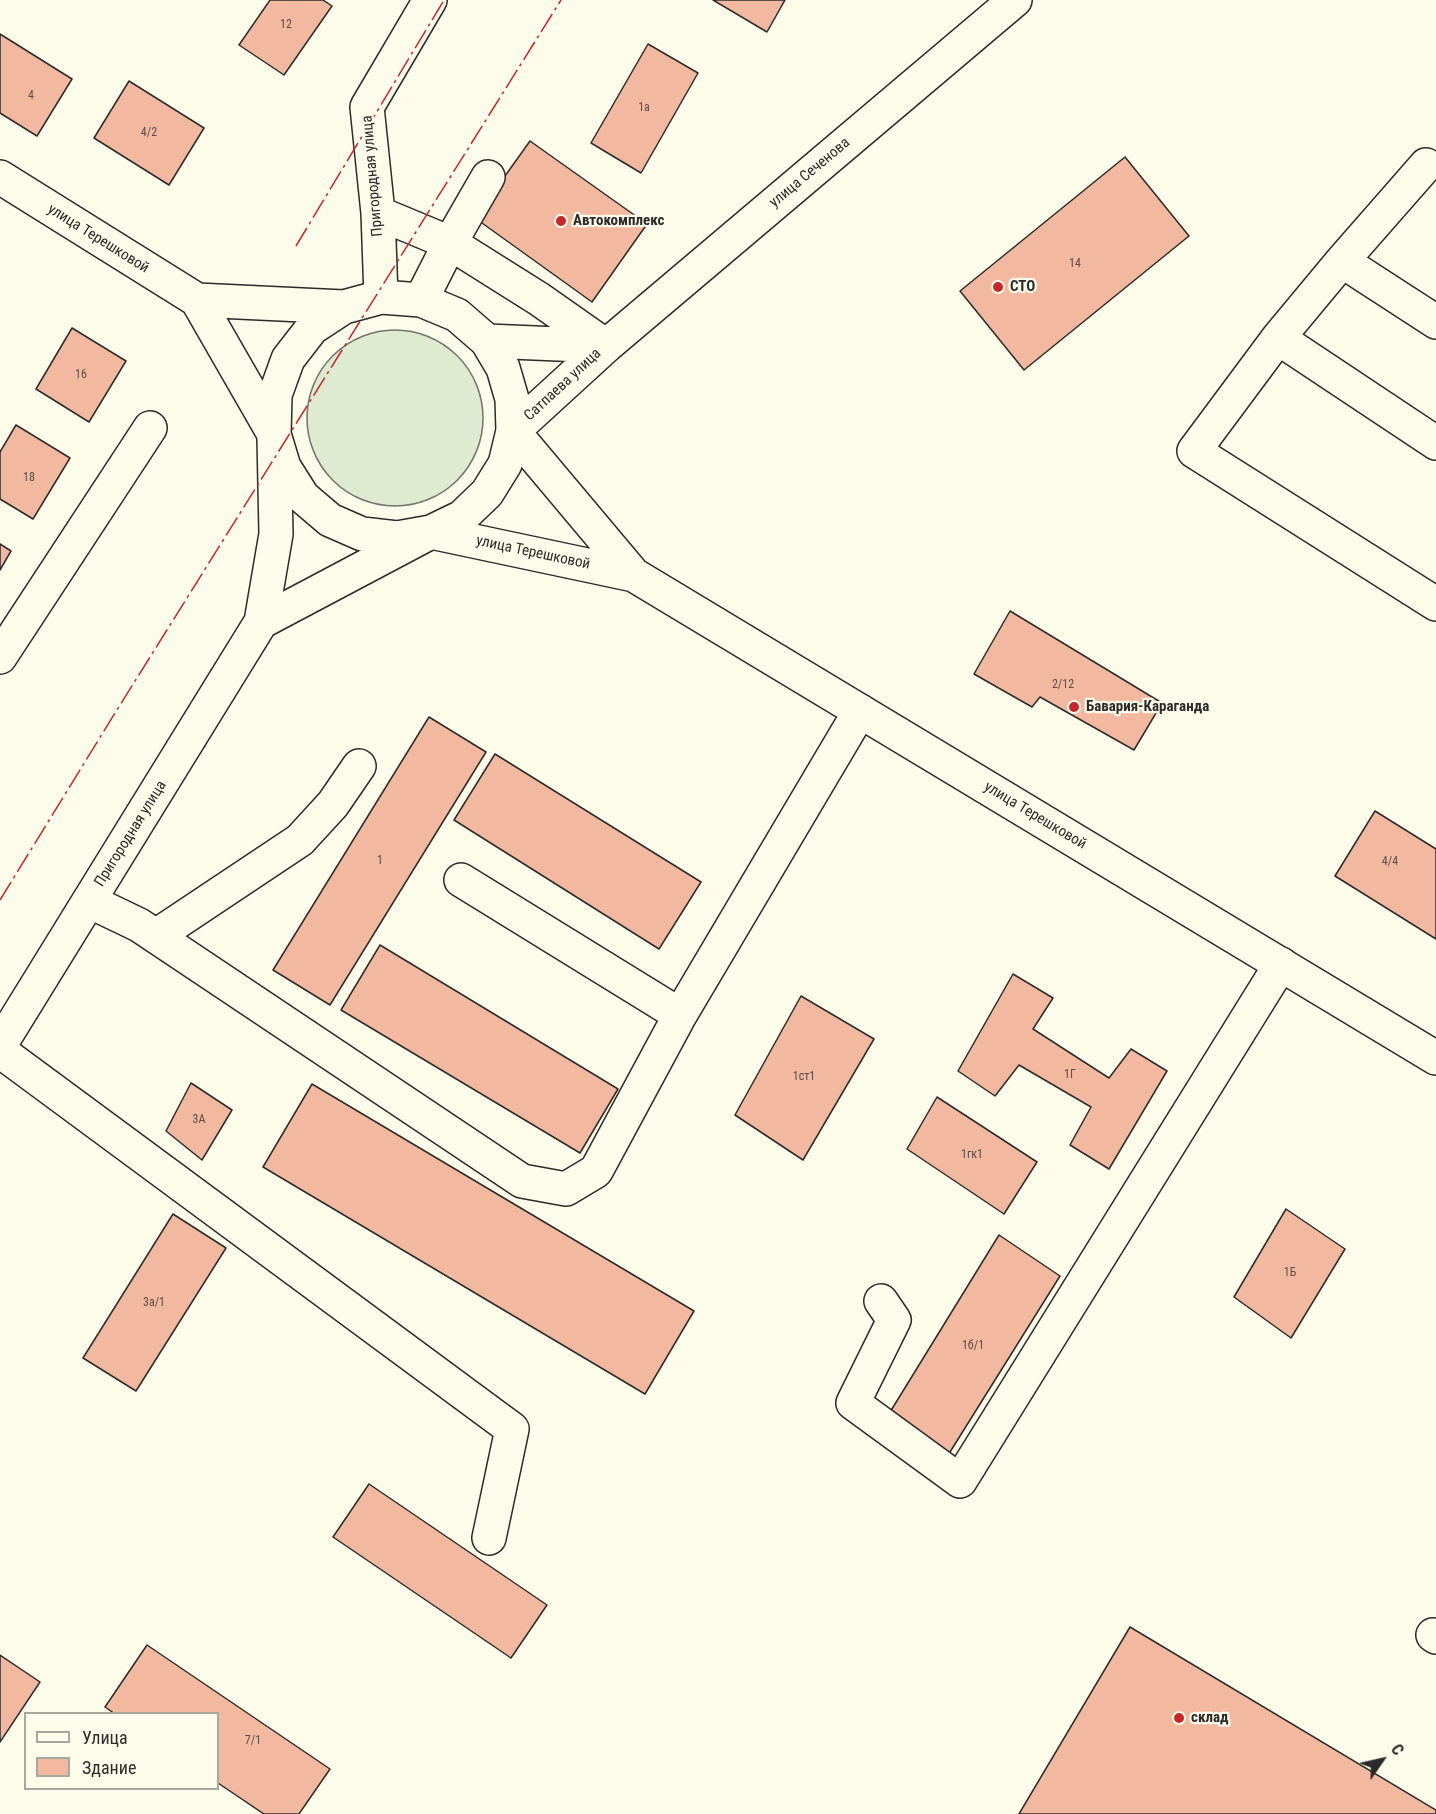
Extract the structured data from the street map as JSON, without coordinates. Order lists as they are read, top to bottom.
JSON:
{
  "streets": {
    "main road": [
      "улица Сеченова",
      "Пригородная улица",
      "улица Терешковой",
      "Сатпаева улица"
    ]
  },
  "crossings": [
    ["улица Сеченова", "Сатпаева улица"],
    ["Пригородная улица", "улица Терешковой"],
    ["улица Терешковой", "Сатпаева улица"]
  ],
  "places": [
    "Автокомплекс",
    "СТО",
    "Бавария-Караганда",
    "склад"
  ],
  "house_numbers": [
    "12",
    "4",
    "1а",
    "4/2",
    "14",
    "16",
    "18",
    "2/12",
    "1",
    "4/4",
    "1Г",
    "1ст1",
    "3А",
    "1гк1",
    "1Б",
    "3а/1",
    "1б/1",
    "7/1"
  ],
  "legend": ["Улица", "Здание"],
  "north": "top right"
}
